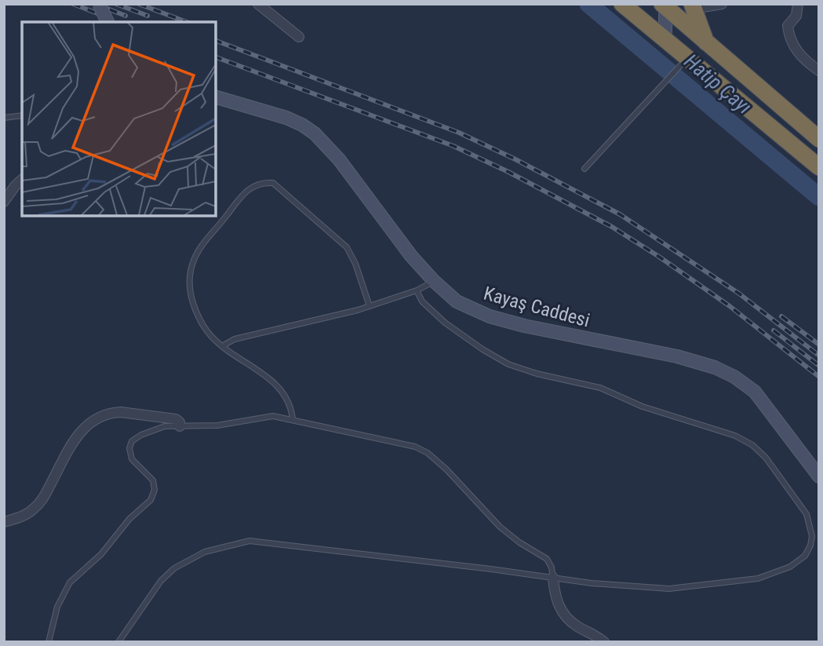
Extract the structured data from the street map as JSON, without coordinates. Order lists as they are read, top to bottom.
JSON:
{
  "streets": {
    "street": ["Kayaş Caddesi"]
  },
  "water": ["Hatip Çayı"]
}
